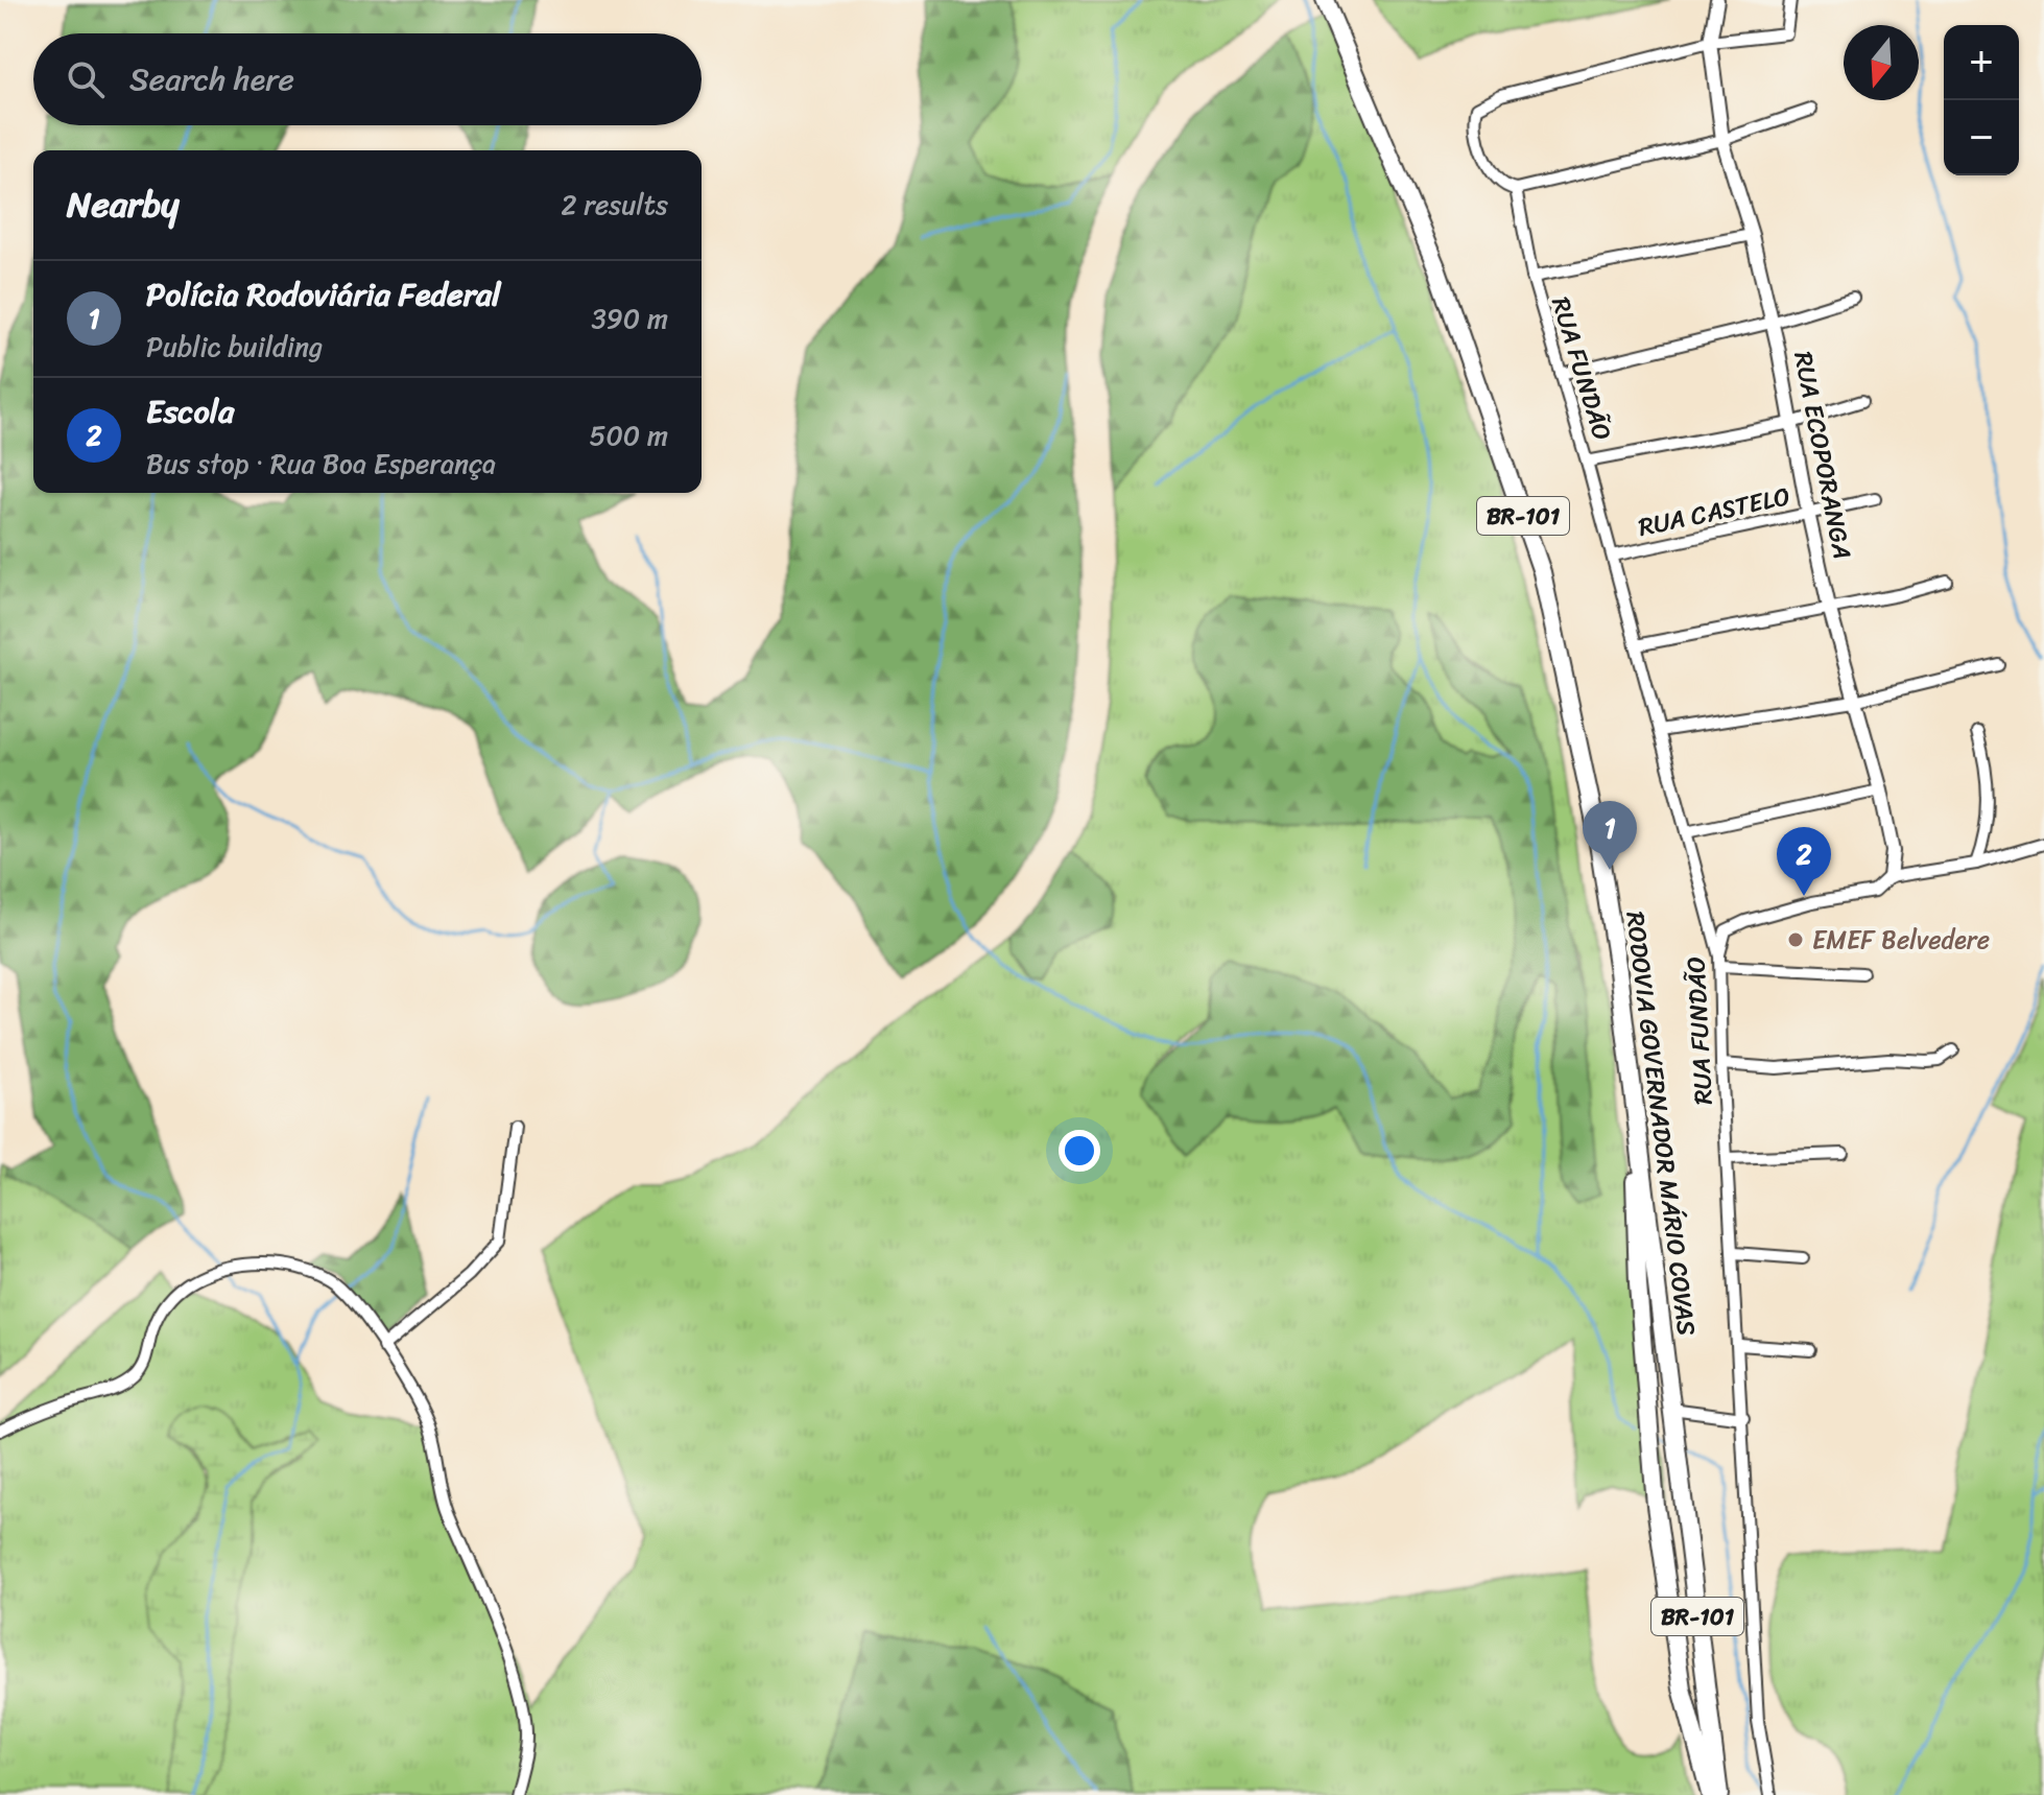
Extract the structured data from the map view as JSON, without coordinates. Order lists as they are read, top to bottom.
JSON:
{
  "streets": {
    "main road": ["BR-101", "RODOVIA GOVERNADOR MÁRIO COVAS"],
    "street": ["RUA FUNDÃO", "RUA ECOPORANGA", "RUA CASTELO"]
  },
  "crossings": [
    ["RUA FUNDÃO", "RUA CASTELO"],
    ["RUA ECOPORANGA", "RUA CASTELO"]
  ],
  "places": ["EMEF Belvedere"],
  "north": "bottom",
  "page": {
    "map_buttons": ["+", "−"],
    "search": "Search here",
    "heading": ["Nearby", "2 results"],
    "list": [
      {
        "mark": "1",
        "name": "Polícia Rodoviária Federal",
        "note": "Public building",
        "value": "390 m"
      },
      {
        "mark": "2",
        "name": "Escola",
        "note": "Bus stop · Rua Boa Esperança",
        "value": "500 m"
      }
    ],
    "pins": ["1", "2"]
  }
}
